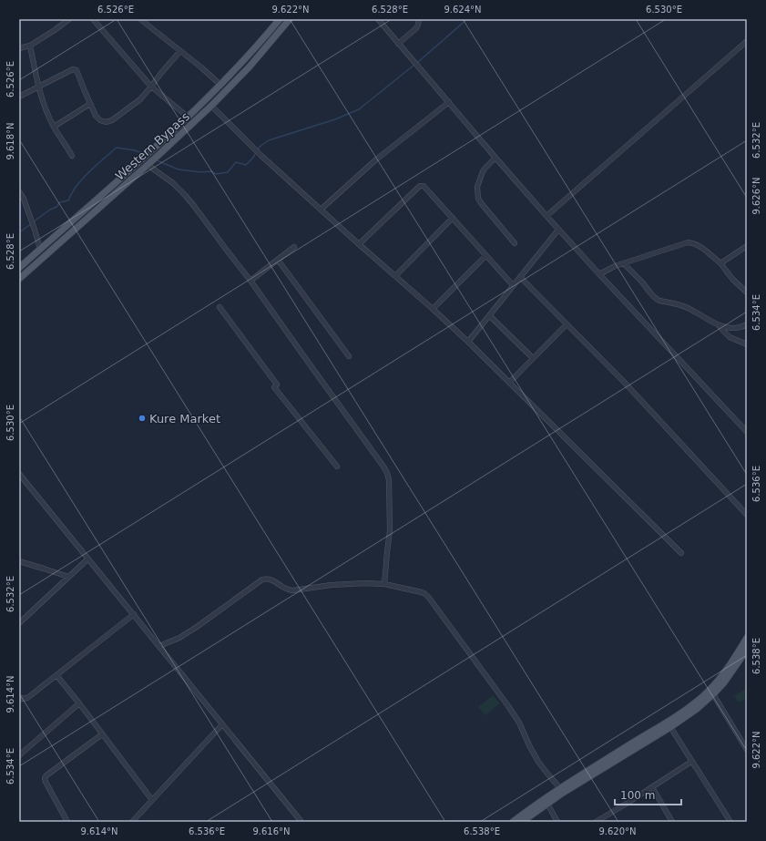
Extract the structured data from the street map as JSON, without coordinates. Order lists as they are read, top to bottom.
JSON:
{
  "streets": {
    "main road": ["Western Bypass"]
  },
  "places": ["Kure Market"],
  "scale_bar": "100 m",
  "coordinates": [
    "6.526°E",
    "9.622°N",
    "6.528°E",
    "9.624°N",
    "6.530°E",
    "6.532°E",
    "9.618°N",
    "9.626°N",
    "6.534°E",
    "6.536°E",
    "6.538°E",
    "9.614°N",
    "9.616°N",
    "9.620°N"
  ]
}
